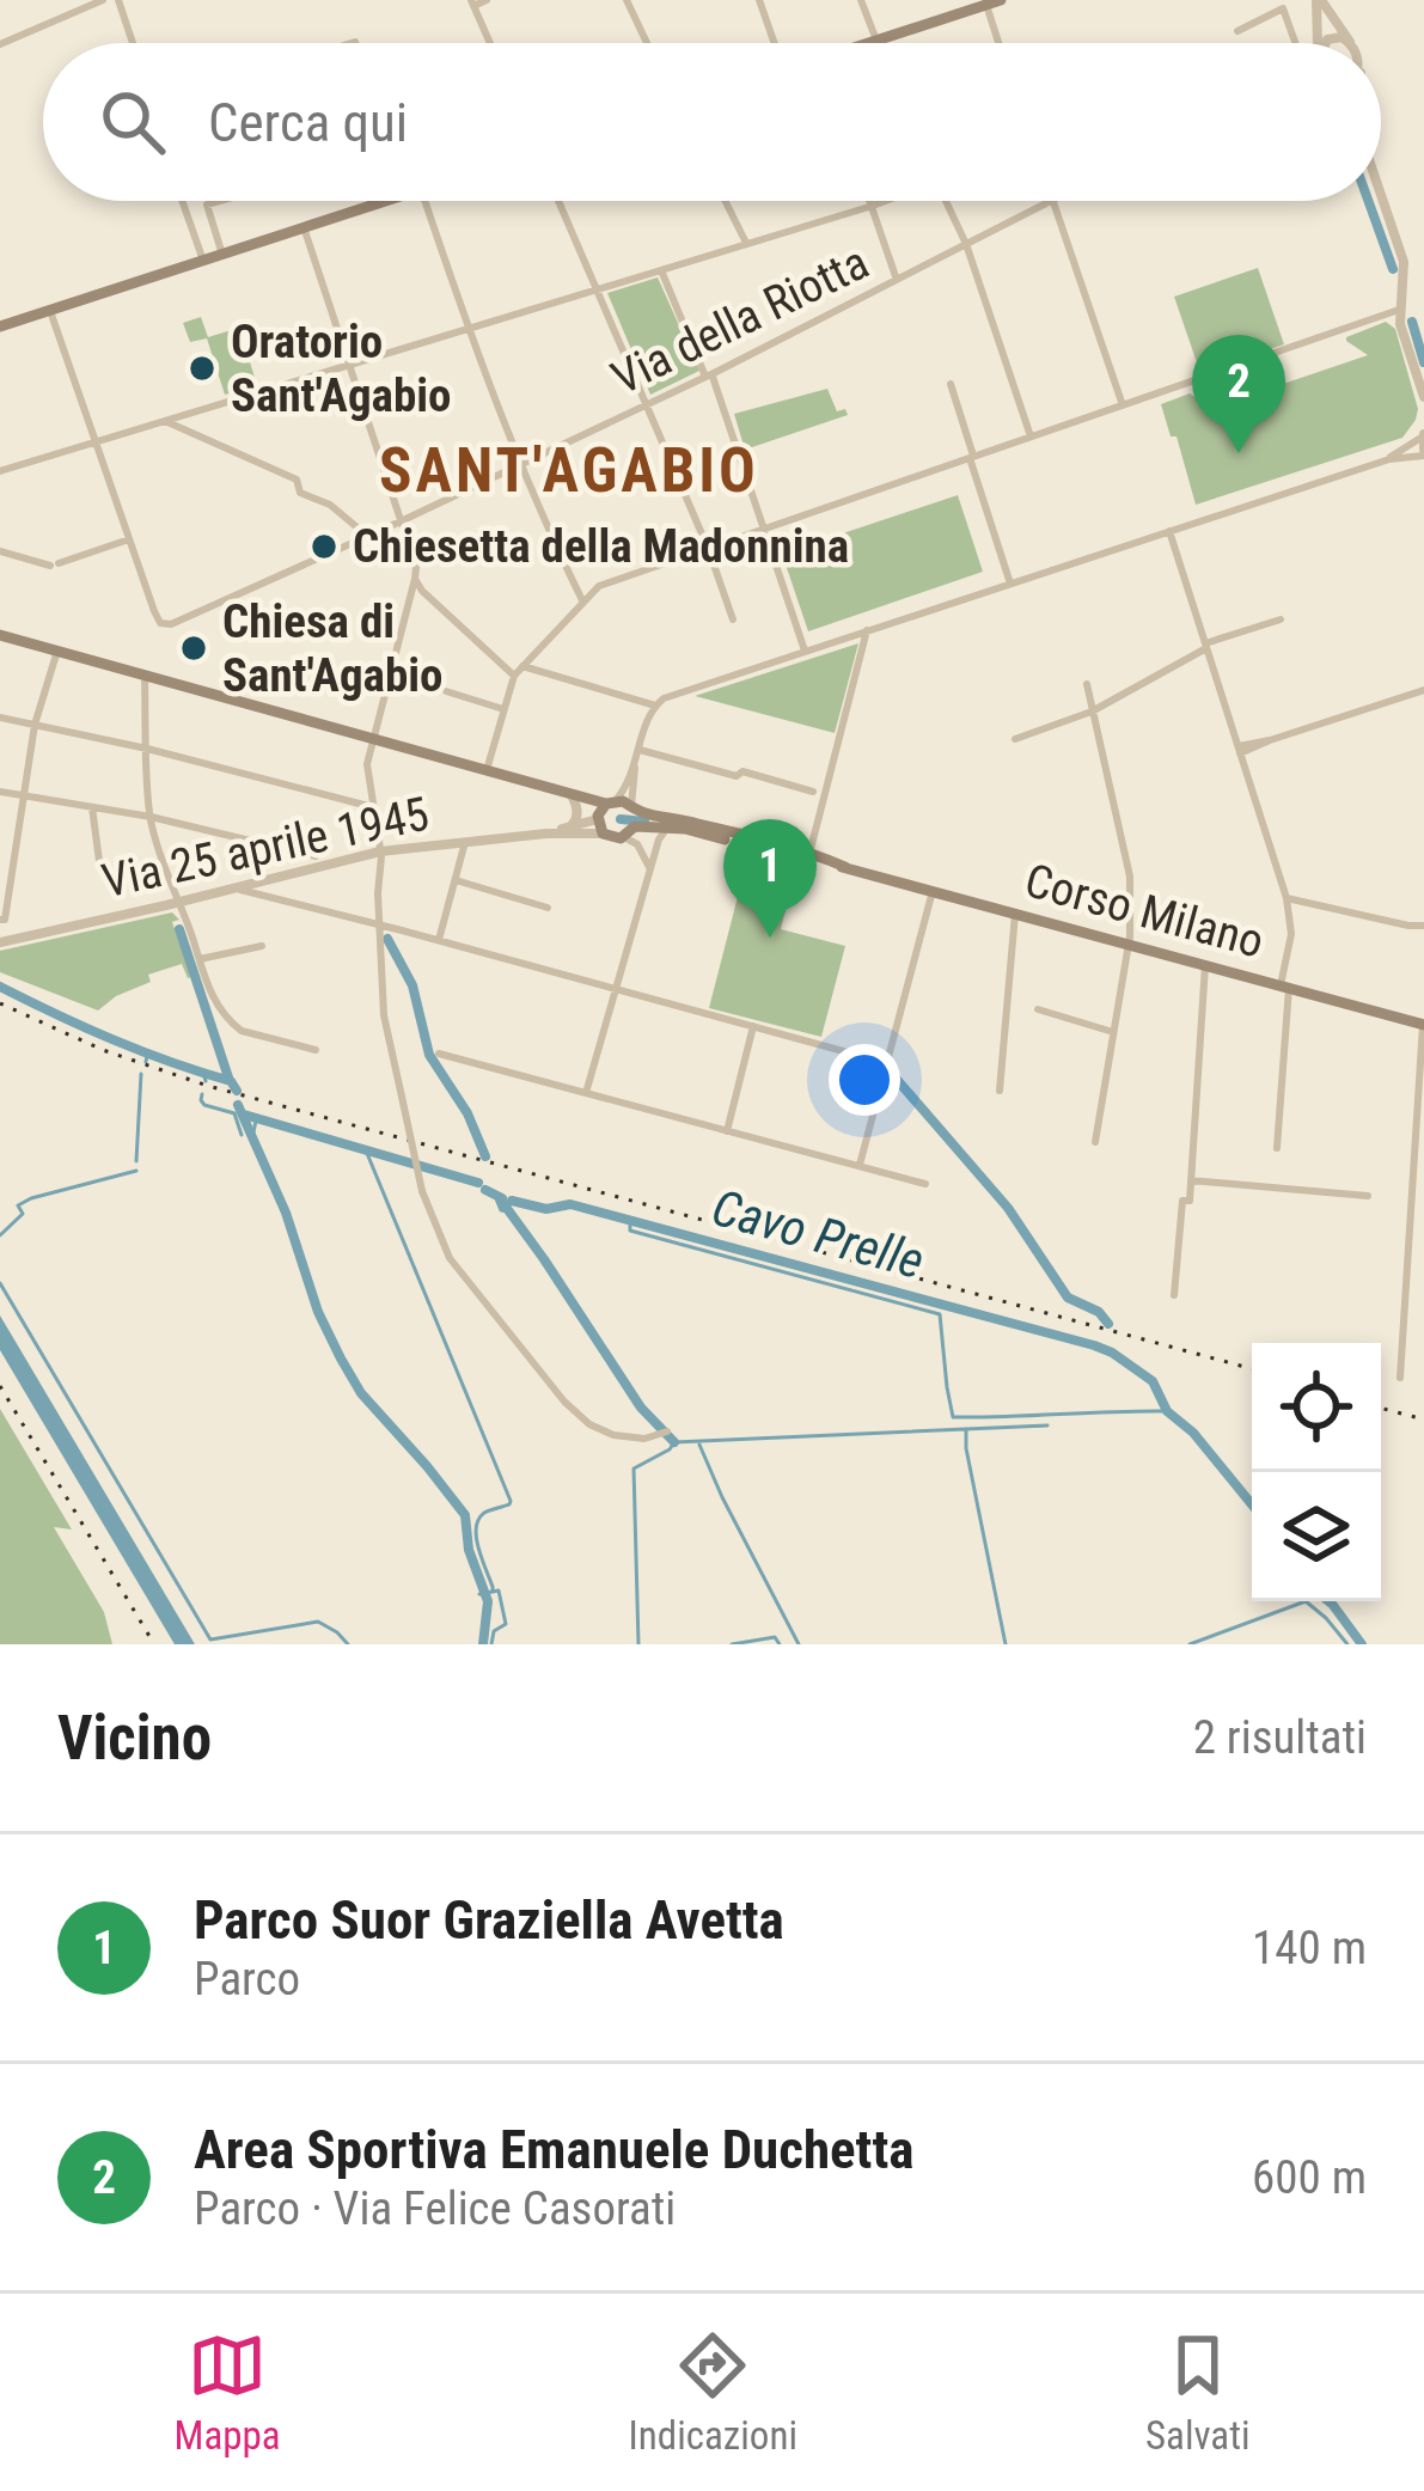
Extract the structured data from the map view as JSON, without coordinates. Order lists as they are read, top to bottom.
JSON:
{
  "streets": {
    "main road": ["Corso Milano"],
    "street": ["Via della Riotta", "Via 25 aprile 1945"]
  },
  "districts": ["SANT'AGABIO"],
  "water": ["Cavo Prelle"],
  "places": ["Oratorio Sant'Agabio", "Chiesetta della Madonnina", "Chiesa di Sant'Agabio"],
  "page": {
    "search": "Cerca qui",
    "pins": ["2", "1"],
    "heading": ["Vicino", "2 risultati"],
    "list": [
      {
        "mark": "1",
        "name": "Parco Suor Graziella Avetta",
        "note": "Parco",
        "value": "140 m"
      },
      {
        "mark": "2",
        "name": "Area Sportiva Emanuele Duchetta",
        "note": "Parco · Via Felice Casorati",
        "value": "600 m"
      }
    ],
    "nav": ["Mappa", "Indicazioni", "Salvati"]
  }
}
